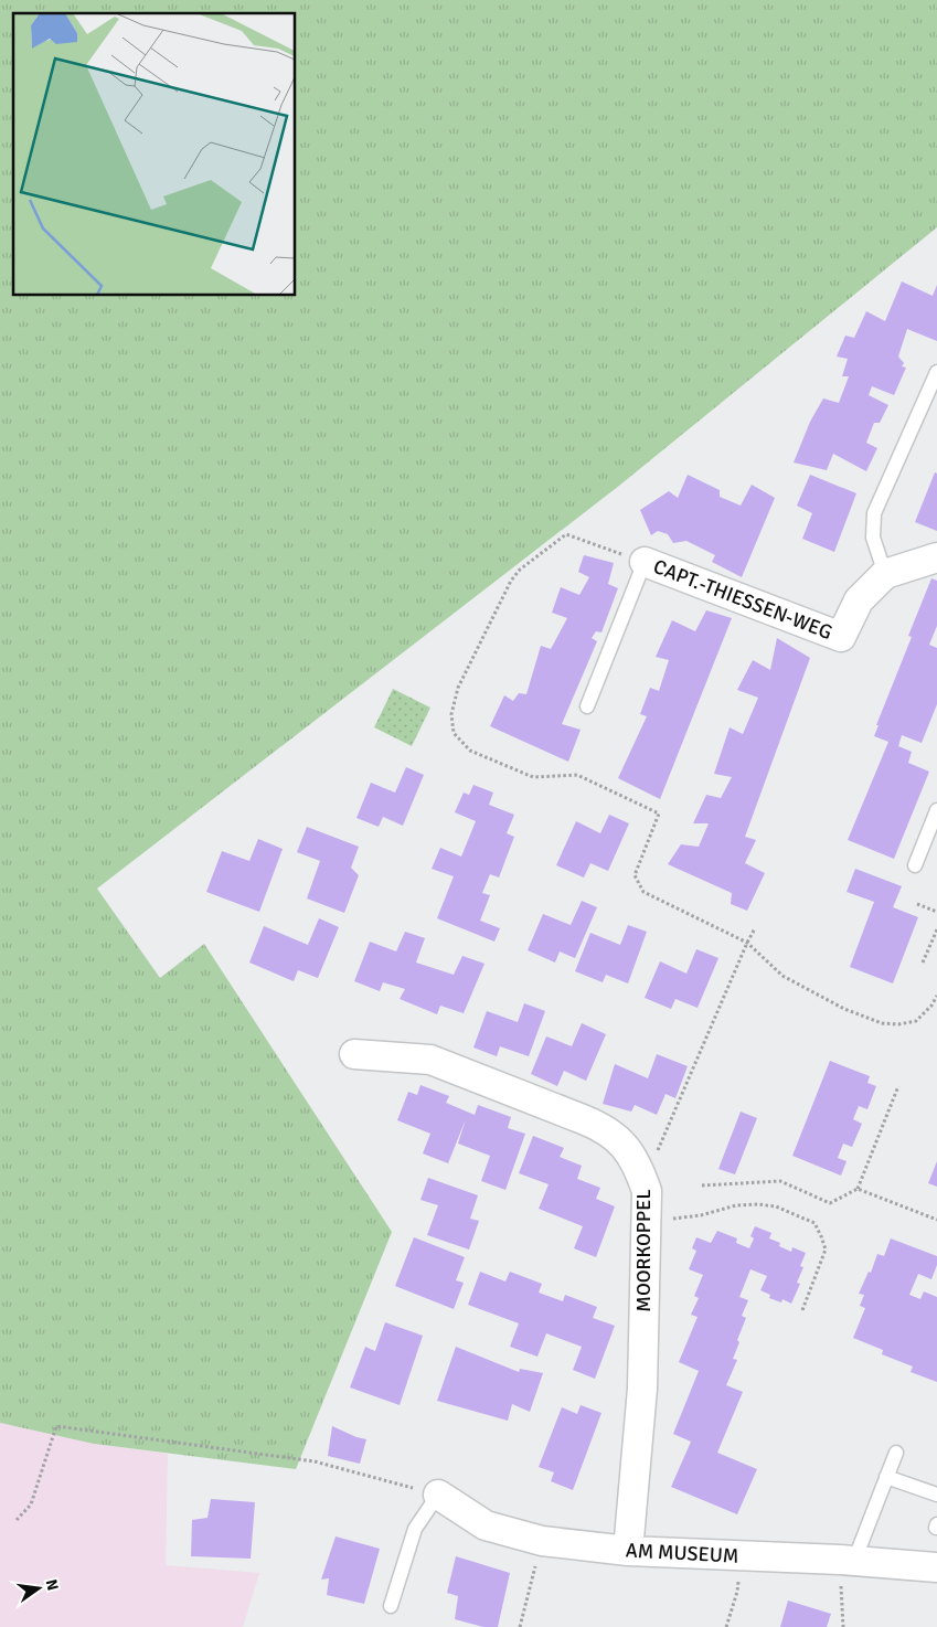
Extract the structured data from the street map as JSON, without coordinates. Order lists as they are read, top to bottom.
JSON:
{
  "streets": {
    "street": ["CAPT.-THIESSEN-WEG", "MOORKOPPEL", "AM MUSEUM"]
  },
  "crossings": [
    ["MOORKOPPEL", "AM MUSEUM"]
  ],
  "north": "right"
}
